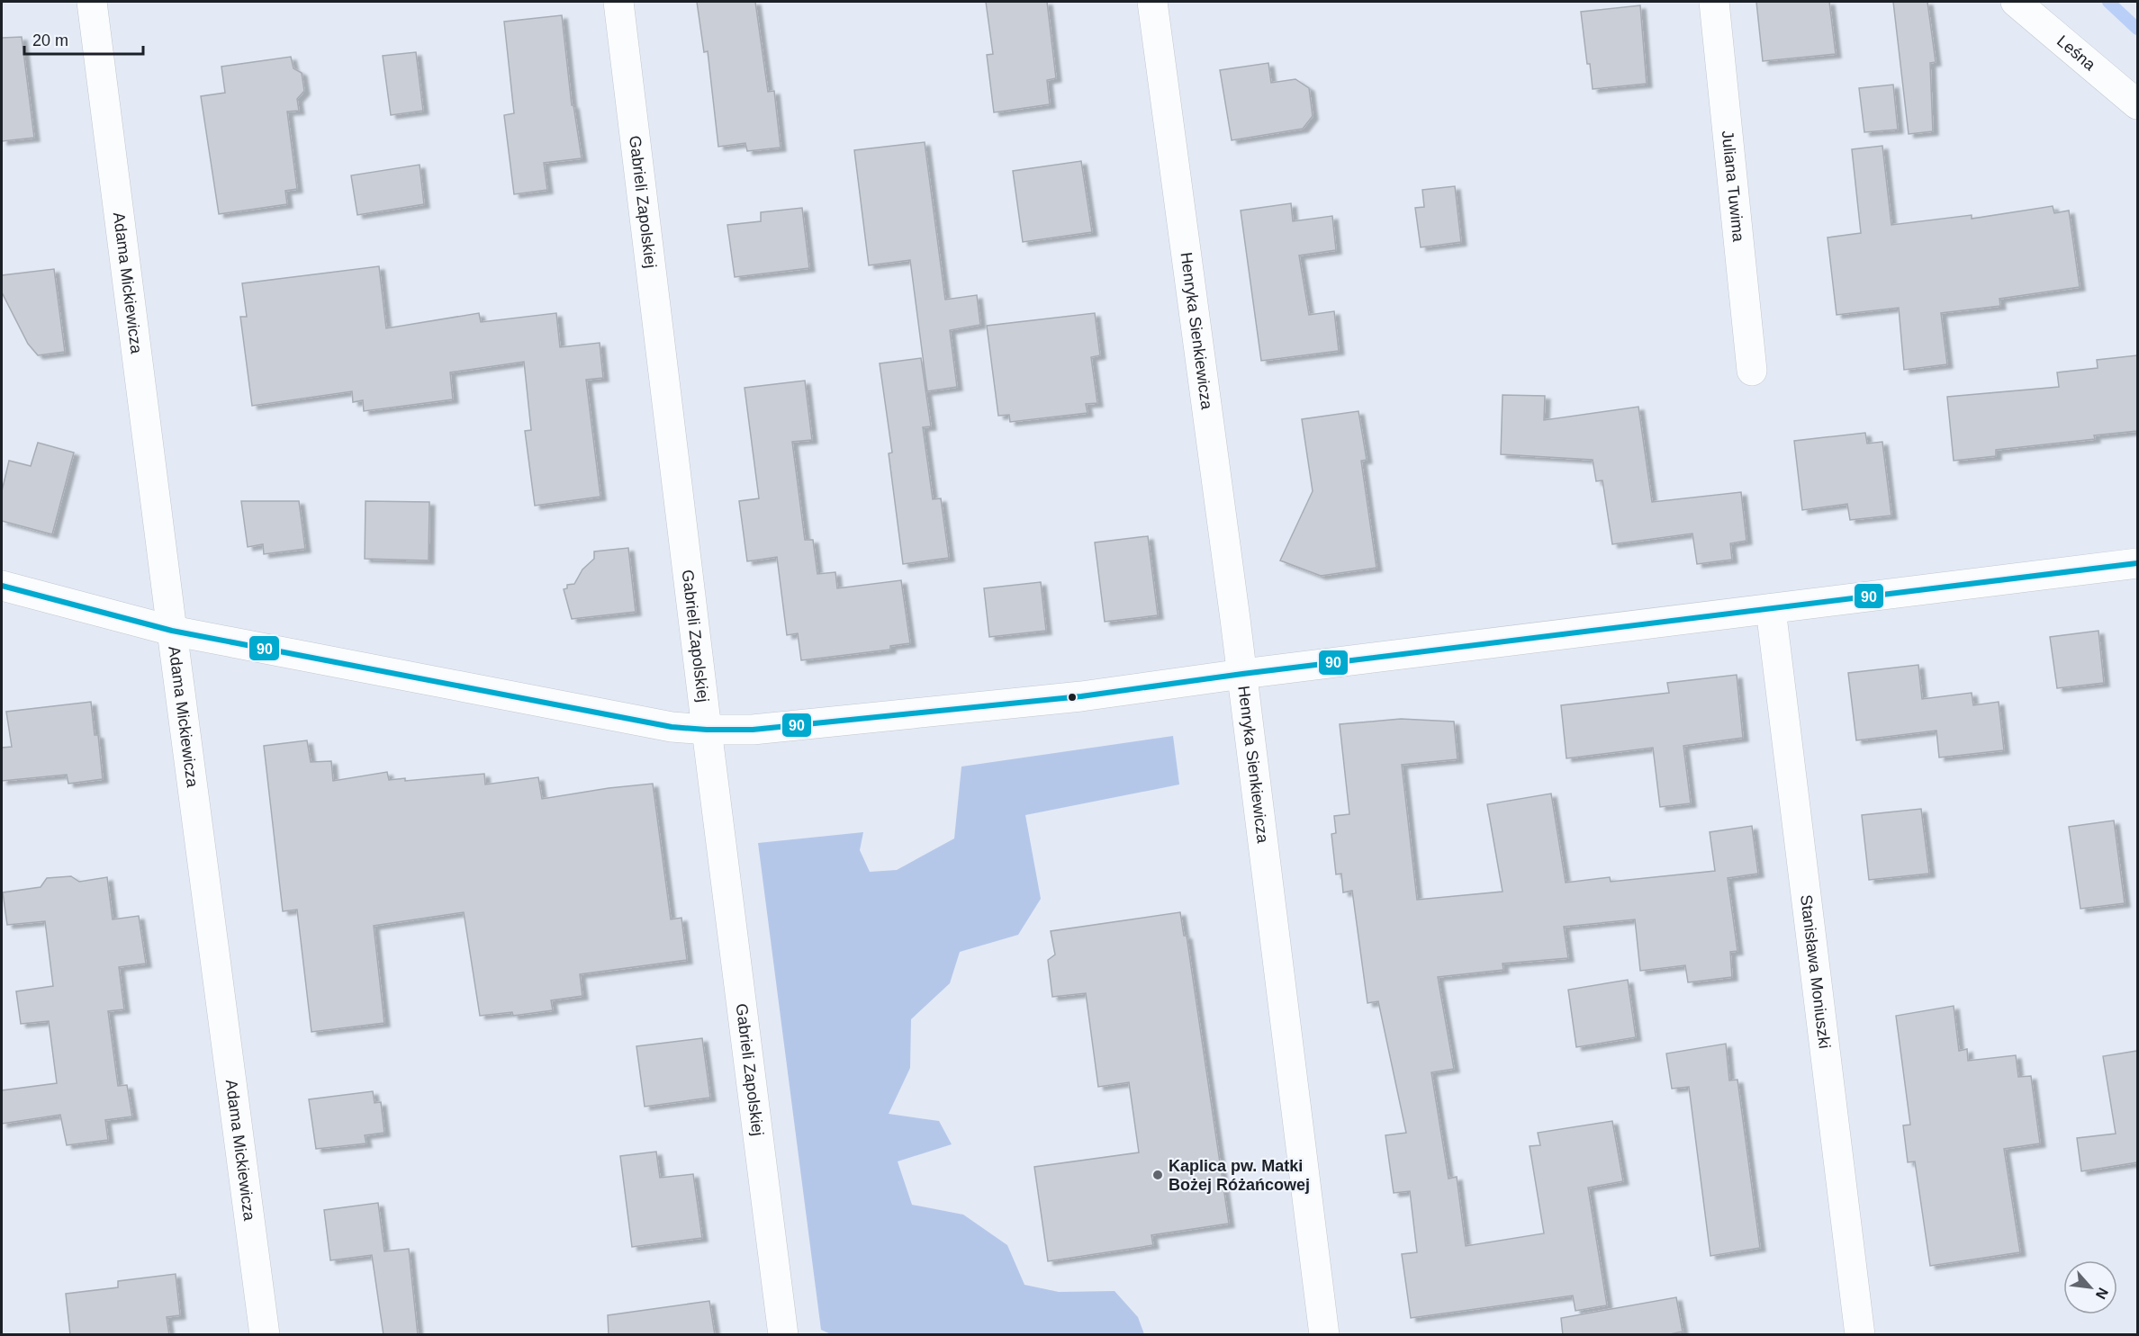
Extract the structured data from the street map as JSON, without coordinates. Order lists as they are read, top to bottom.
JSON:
{
  "streets": {
    "street": [
      "Leśna",
      "Juliana Tuwima",
      "Gabrieli Zapolskiej",
      "Adama Mickiewicza",
      "Henryka Sienkiewicza",
      "Stanisława Moniuszki"
    ]
  },
  "places": ["Kaplica pw. Matki Bożej Różańcowej"],
  "lines": ["transit line 90"],
  "scale_bar": "20 m",
  "north": "bottom right"
}
